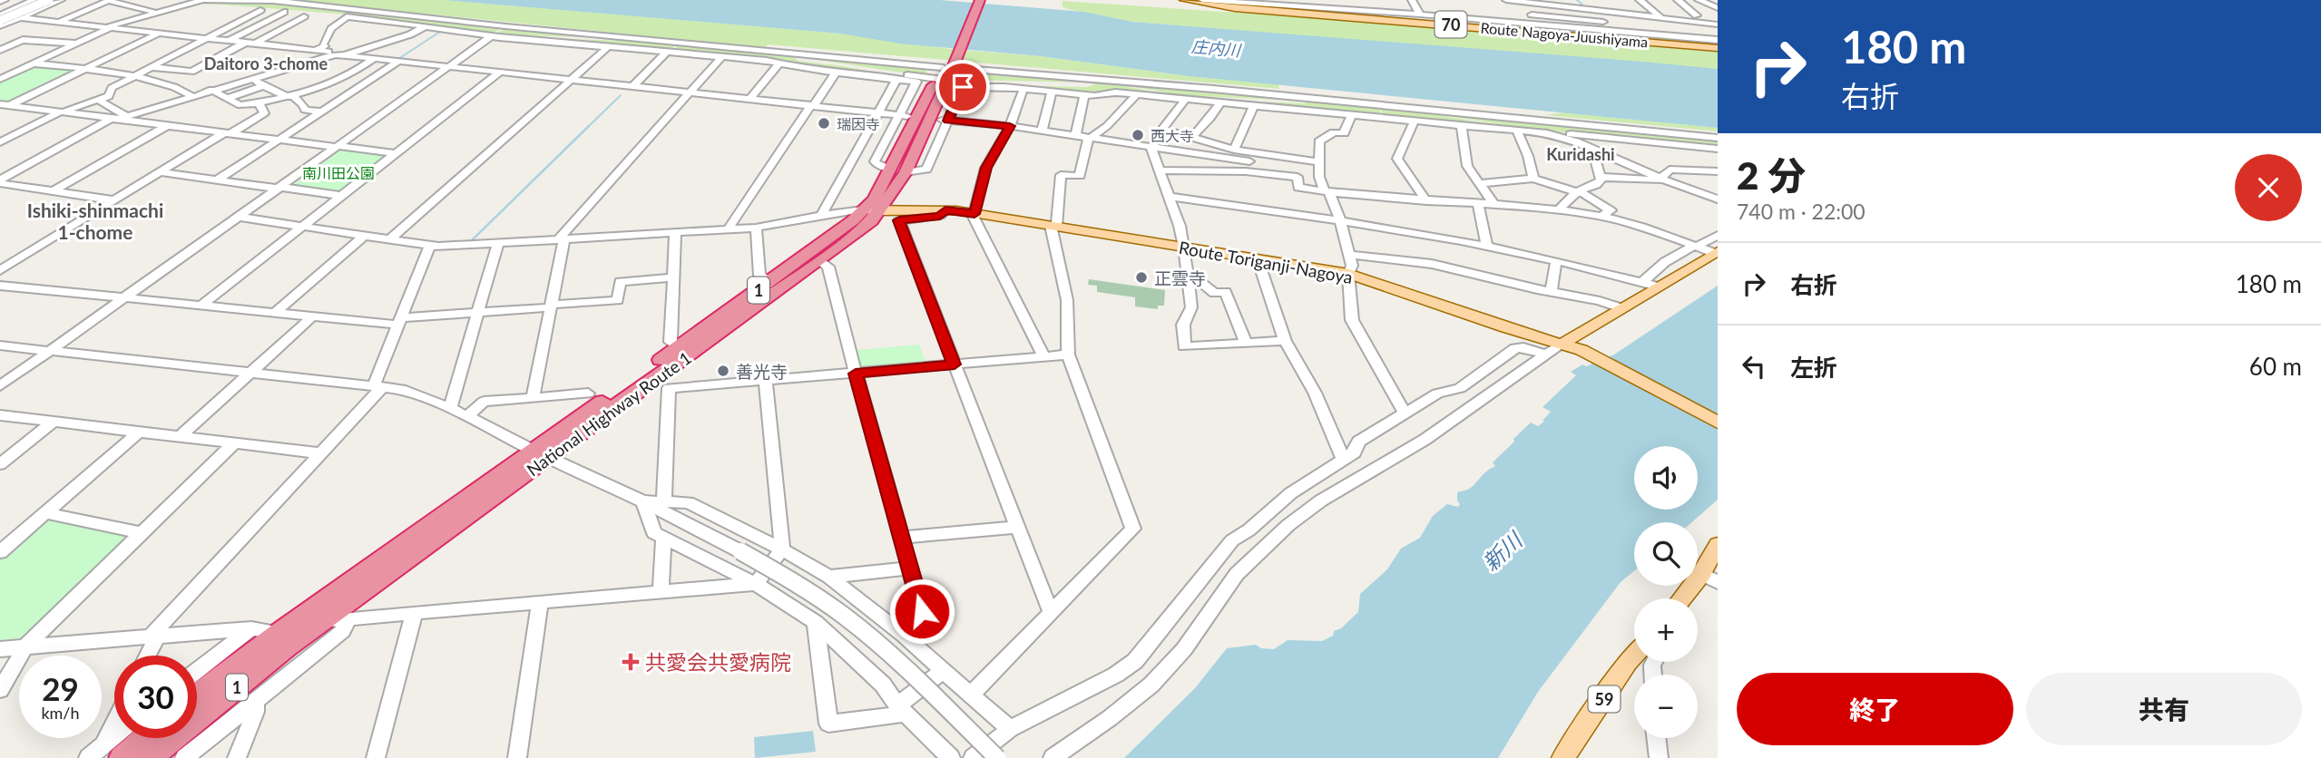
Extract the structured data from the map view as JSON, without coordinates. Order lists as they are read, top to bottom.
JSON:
{
  "streets": {
    "highway": ["1", "National Highway Route 1"],
    "main road": [
      "70",
      "Route Nagoya-Juushiyama",
      "Route Toriganji-Nagoya",
      "59"
    ]
  },
  "crossings": [
    ["Route Toriganji-Nagoya", "National Highway Route 1"]
  ],
  "districts": ["Daitoro 3-chome", "Kuridashi", "Ishiki-shinmachi 1-chome"],
  "water": ["庄内川", "新川"],
  "parks": ["南川田公園"],
  "places": {
    "other": [
      "瑞因寺",
      "西大寺",
      "正雲寺",
      "善光寺"
    ],
    "health": ["共愛会共愛病院"]
  },
  "page": {
    "turn": ["180 m", "右折"],
    "heading": ["2 分", "740 m · 22:00"],
    "list": [
      {
        "name": "右折",
        "value": "180 m"
      },
      {
        "name": "左折",
        "value": "60 m"
      }
    ],
    "map_buttons": ["+", "−"],
    "speed": "29 km/h",
    "limit": "30",
    "buttons": ["終了", "共有"]
  }
}
